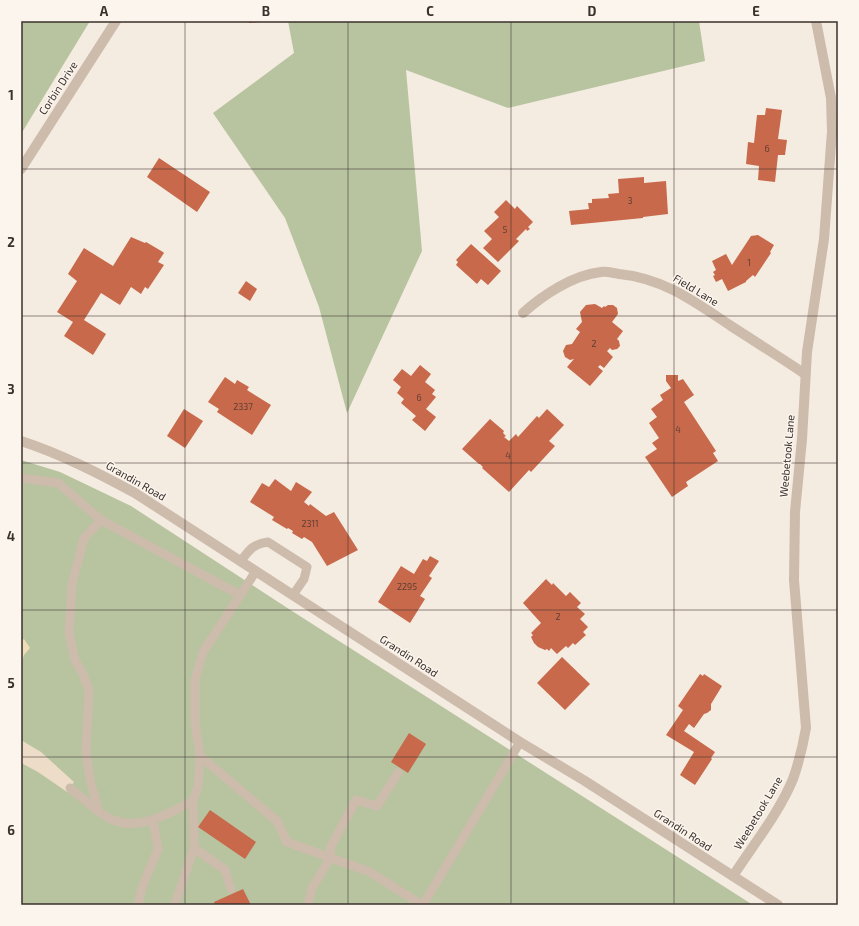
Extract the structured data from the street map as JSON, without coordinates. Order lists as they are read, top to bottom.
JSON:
{
  "streets": {
    "street": [
      "Corbin Drive",
      "Field Lane",
      "Weebetook Lane",
      "Grandin Road"
    ]
  },
  "crossings": [
    ["Field Lane", "Weebetook Lane"],
    ["Weebetook Lane", "Grandin Road"]
  ],
  "house_numbers": [
    "6",
    "3",
    "5",
    "1",
    "2",
    "6",
    "2337",
    "4",
    "4",
    "2311",
    "2295",
    "2"
  ],
  "grid": {
    "columns": [
      "A",
      "B",
      "C",
      "D",
      "E"
    ],
    "rows": [
      "1",
      "2",
      "3",
      "4",
      "5",
      "6"
    ]
  }
}
